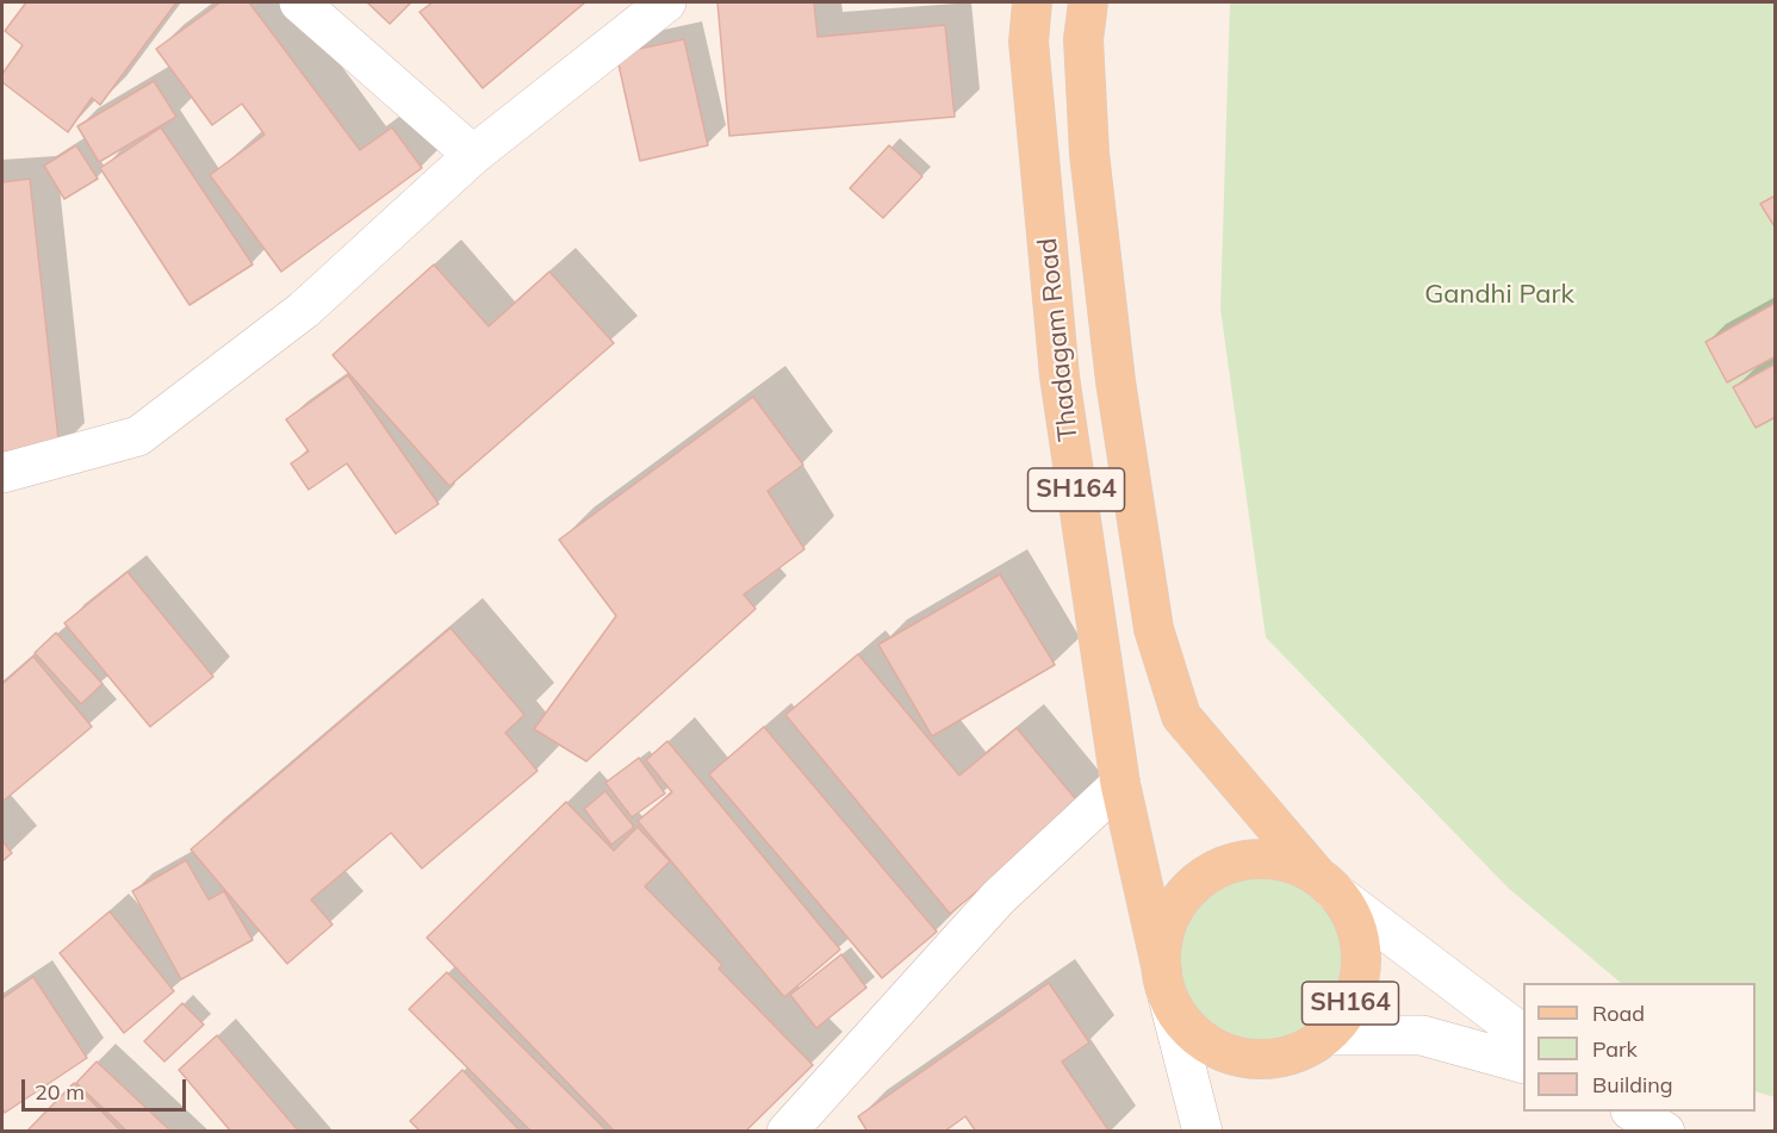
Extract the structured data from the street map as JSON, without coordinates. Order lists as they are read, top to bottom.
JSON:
{
  "streets": {
    "main road": ["Thadagam Road", "SH164"]
  },
  "crossings": [
    ["Thadagam Road", "SH164"]
  ],
  "parks": ["Gandhi Park"],
  "legend": ["Road", "Park", "Building"],
  "scale_bar": "20 m"
}
